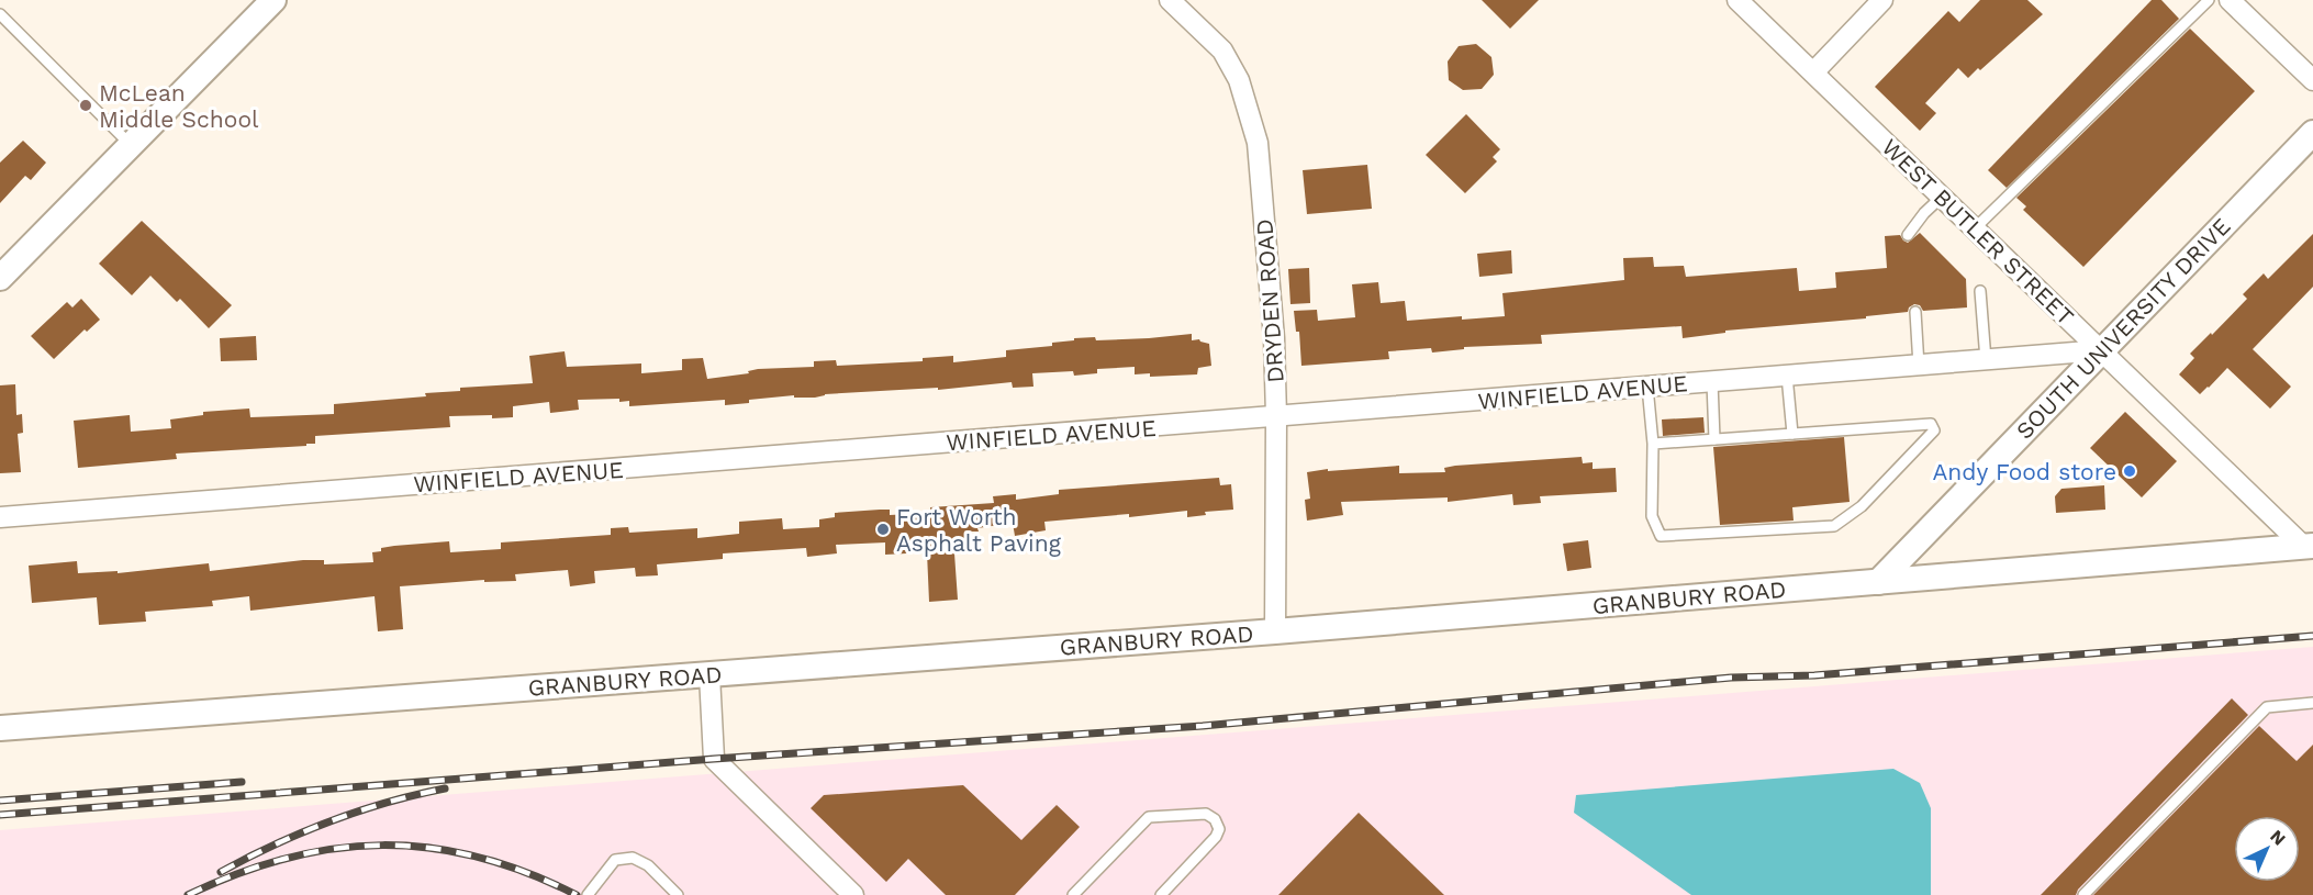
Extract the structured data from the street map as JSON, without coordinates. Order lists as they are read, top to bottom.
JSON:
{
  "streets": {
    "street": [
      "WEST BUTLER STREET",
      "DRYDEN ROAD",
      "SOUTH UNIVERSITY DRIVE",
      "WINFIELD AVENUE",
      "GRANBURY ROAD"
    ]
  },
  "crossings": [
    ["WEST BUTLER STREET", "SOUTH UNIVERSITY DRIVE"],
    ["WEST BUTLER STREET", "WINFIELD AVENUE"],
    ["WEST BUTLER STREET", "GRANBURY ROAD"],
    ["DRYDEN ROAD", "WINFIELD AVENUE"],
    ["DRYDEN ROAD", "GRANBURY ROAD"],
    ["SOUTH UNIVERSITY DRIVE", "WINFIELD AVENUE"],
    ["SOUTH UNIVERSITY DRIVE", "GRANBURY ROAD"]
  ],
  "places": ["McLean Middle School", "Andy Food store", "Fort Worth Asphalt Paving"],
  "north": "top right"
}
